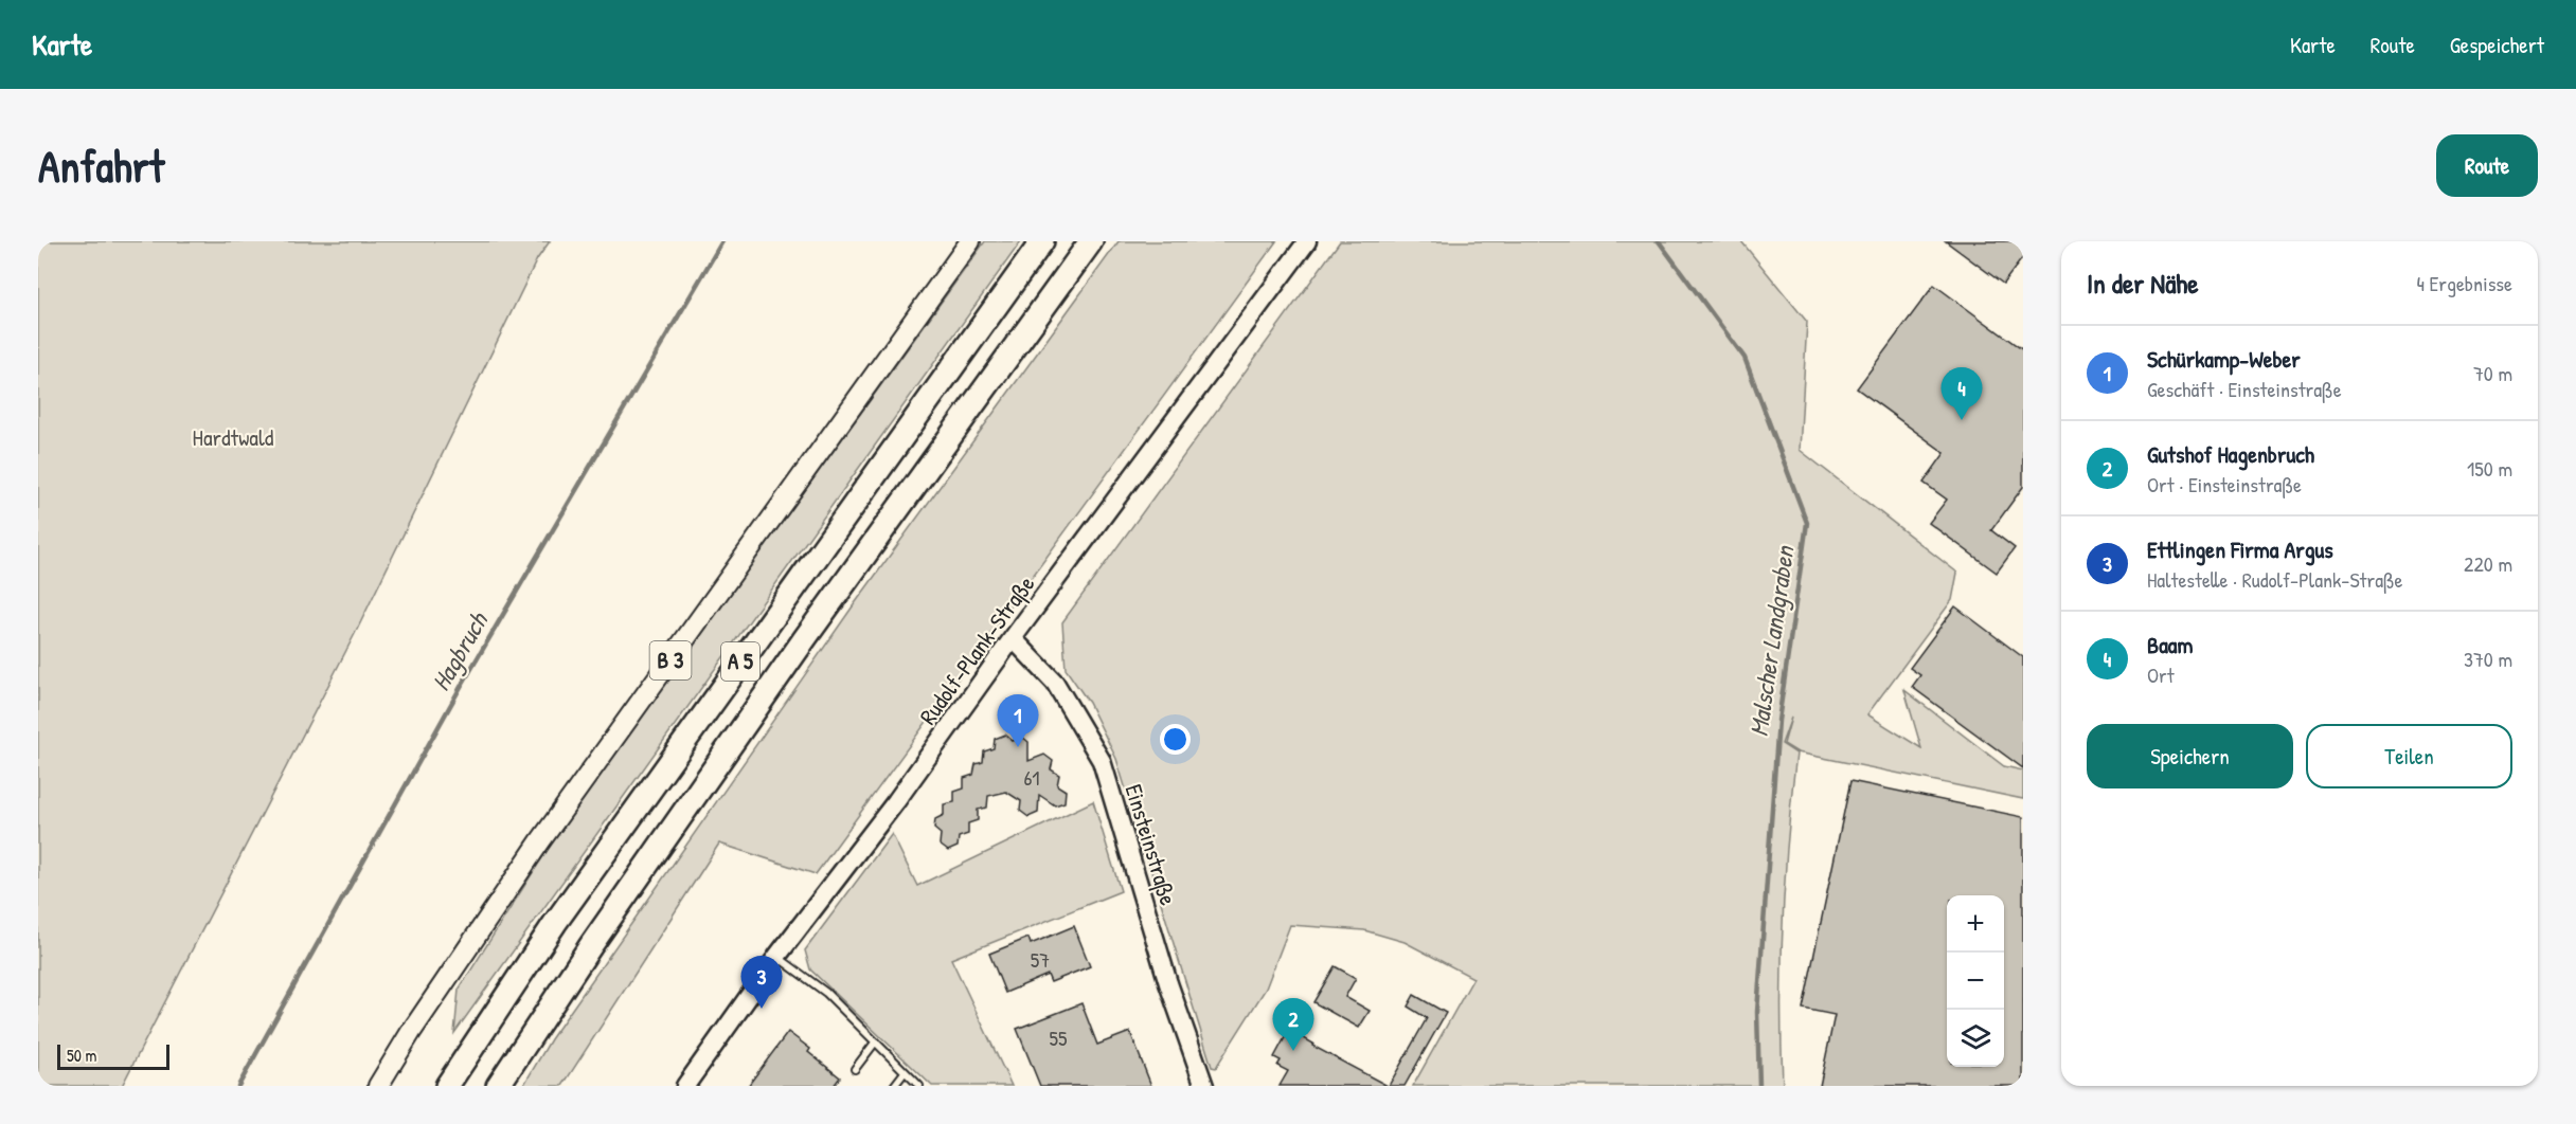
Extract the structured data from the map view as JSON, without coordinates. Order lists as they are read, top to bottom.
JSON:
{
  "streets": {
    "highway": ["A 5"],
    "main road": ["Rudolf-Plank-Straße", "B 3", "Einsteinstraße"]
  },
  "crossings": [
    ["Rudolf-Plank-Straße", "Einsteinstraße"]
  ],
  "water": ["Malscher Landgraben", "Hagbruch"],
  "parks": ["Hardtwald"],
  "house_numbers": ["61", "57", "55"],
  "scale_bar": "50 m",
  "page": {
    "header": "Karte",
    "nav": ["Karte", "Route", "Gespeichert"],
    "buttons": [
      "Route",
      ["Speichern", "Teilen"]
    ],
    "title": "Anfahrt",
    "heading": ["In der Nähe", "4 Ergebnisse"],
    "list": [
      {
        "mark": "1",
        "name": "Schürkamp-Weber",
        "note": "Geschäft · Einsteinstraße",
        "value": "70 m"
      },
      {
        "mark": "2",
        "name": "Gutshof Hagenbruch",
        "note": "Ort · Einsteinstraße",
        "value": "150 m"
      },
      {
        "mark": "3",
        "name": "Ettlingen Firma Argus",
        "note": "Haltestelle · Rudolf-Plank-Straße",
        "value": "220 m"
      },
      {
        "mark": "4",
        "name": "Baam",
        "note": "Ort",
        "value": "370 m"
      }
    ],
    "pins": [
      "4",
      "1",
      "3",
      "2"
    ],
    "map_buttons": ["+", "−"],
    "scale": "50 m"
  }
}
